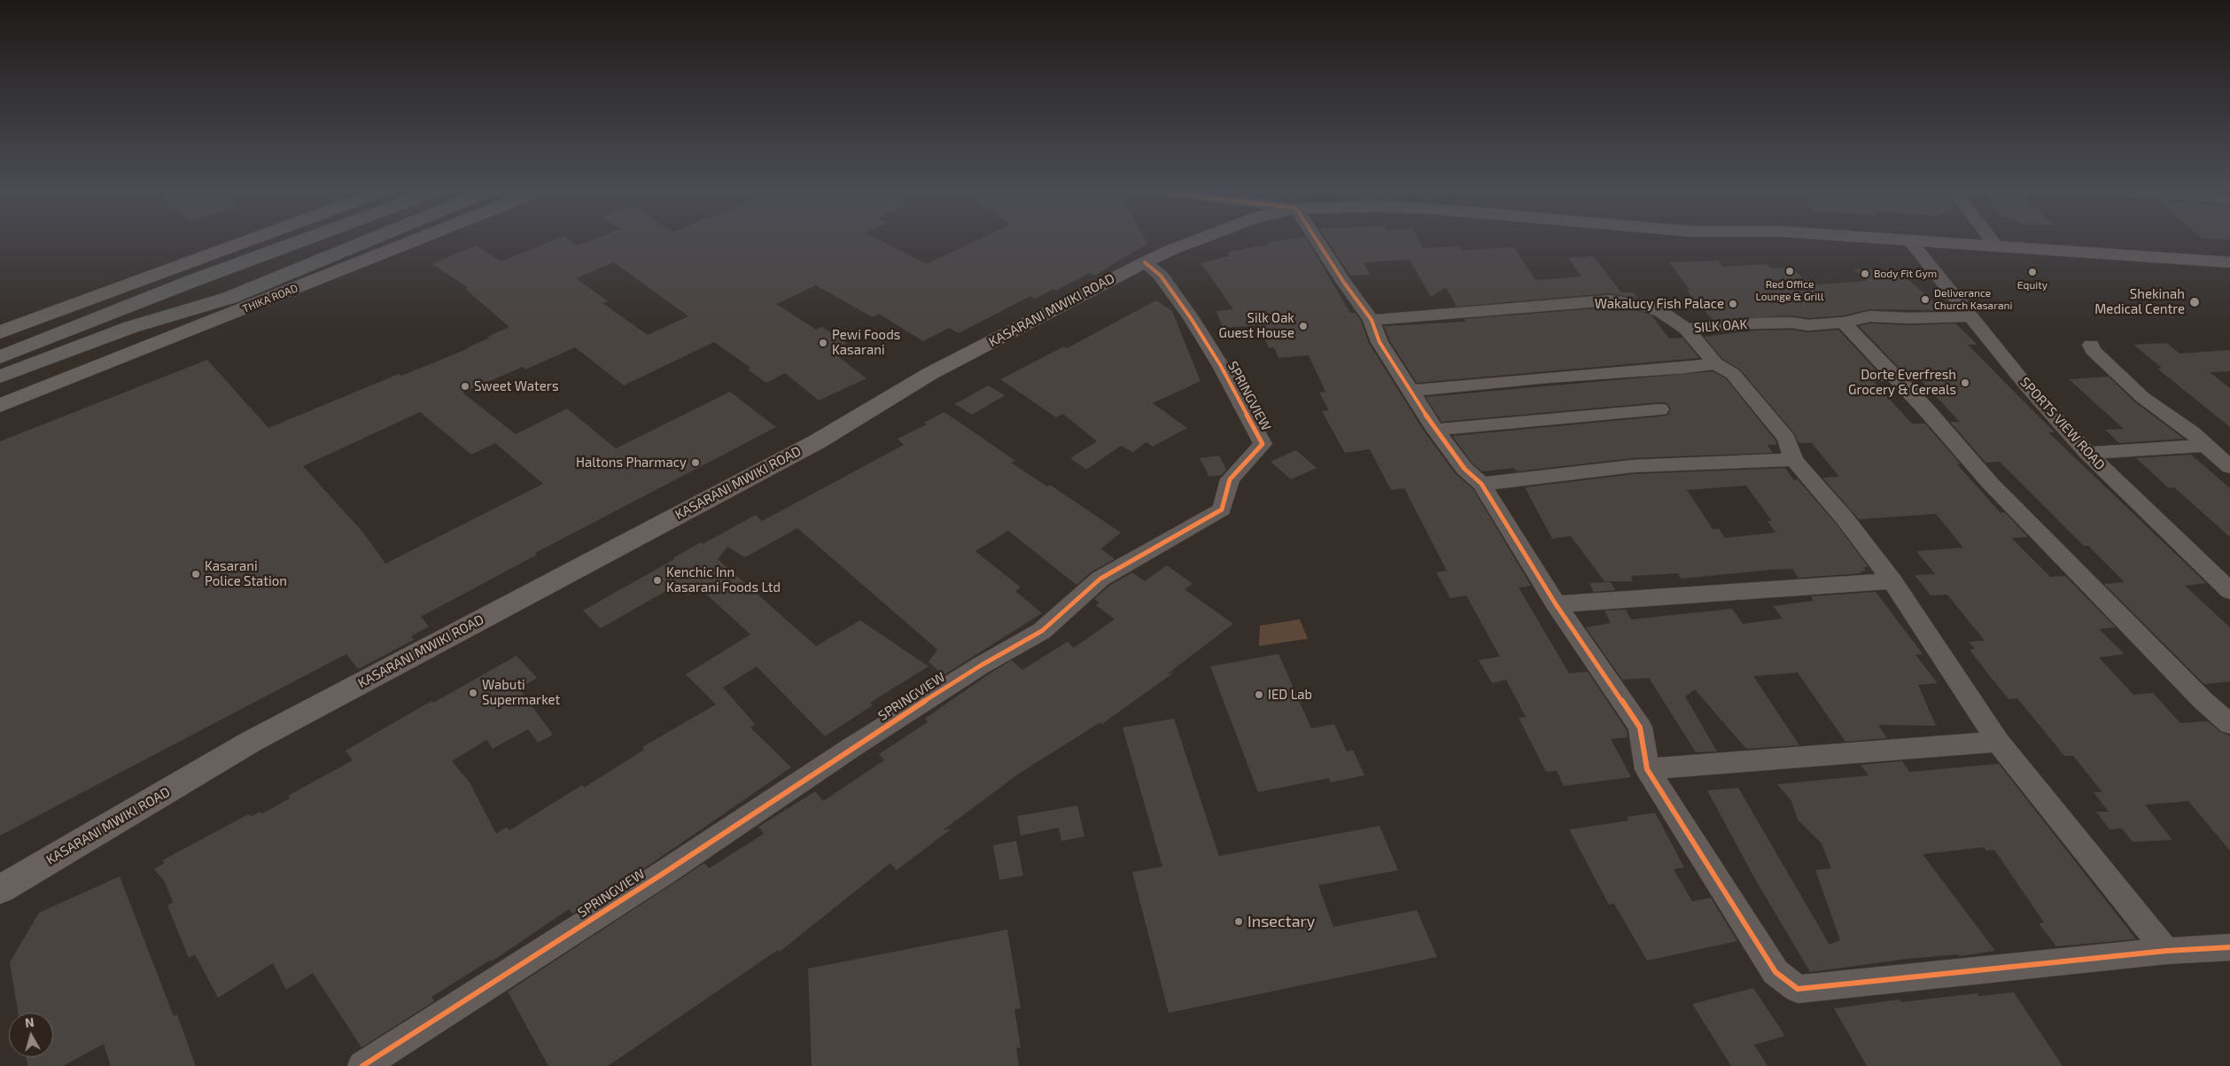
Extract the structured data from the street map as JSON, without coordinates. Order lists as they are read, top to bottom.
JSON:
{
  "streets": {
    "highway": ["THIKA ROAD"],
    "main road": ["KASARANI MWIKI ROAD"],
    "street": ["SILK OAK", "SPRINGVIEW", "SPORTS VIEW ROAD"]
  },
  "crossings": [
    ["KASARANI MWIKI ROAD", "SPRINGVIEW"],
    ["KASARANI MWIKI ROAD", "SPORTS VIEW ROAD"],
    ["SILK OAK", "SPORTS VIEW ROAD"]
  ],
  "places": [
    "Red Office Lounge & Grill",
    "Equity",
    "Body Fit Gym",
    "Deliverance Church Kasarani",
    "Shekinah Medical Centre",
    "Wakalucy Fish Palace",
    "Silk Oak Guest House",
    "Pewi Foods Kasarani",
    "Dorte Everfresh Grocery & Cereals",
    "Sweet Waters",
    "Haltons Pharmacy",
    "Kasarani Police Station",
    "Kenchic Inn Kasarani Foods Ltd",
    "Wabuti Supermarket",
    "IED Lab",
    "Insectary"
  ],
  "north": "top"
}
